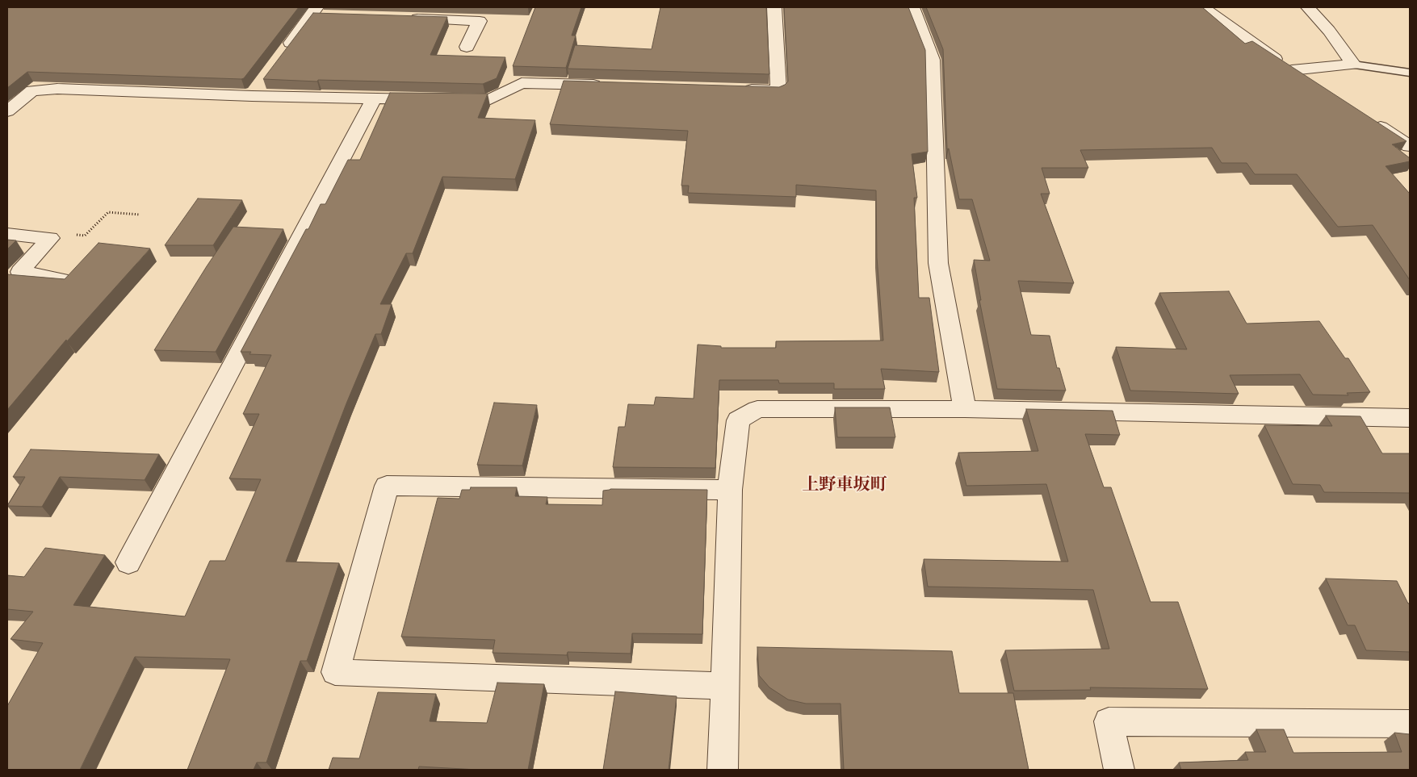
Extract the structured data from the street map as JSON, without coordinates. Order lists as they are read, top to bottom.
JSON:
{
  "districts": ["上野車坂町"]
}
